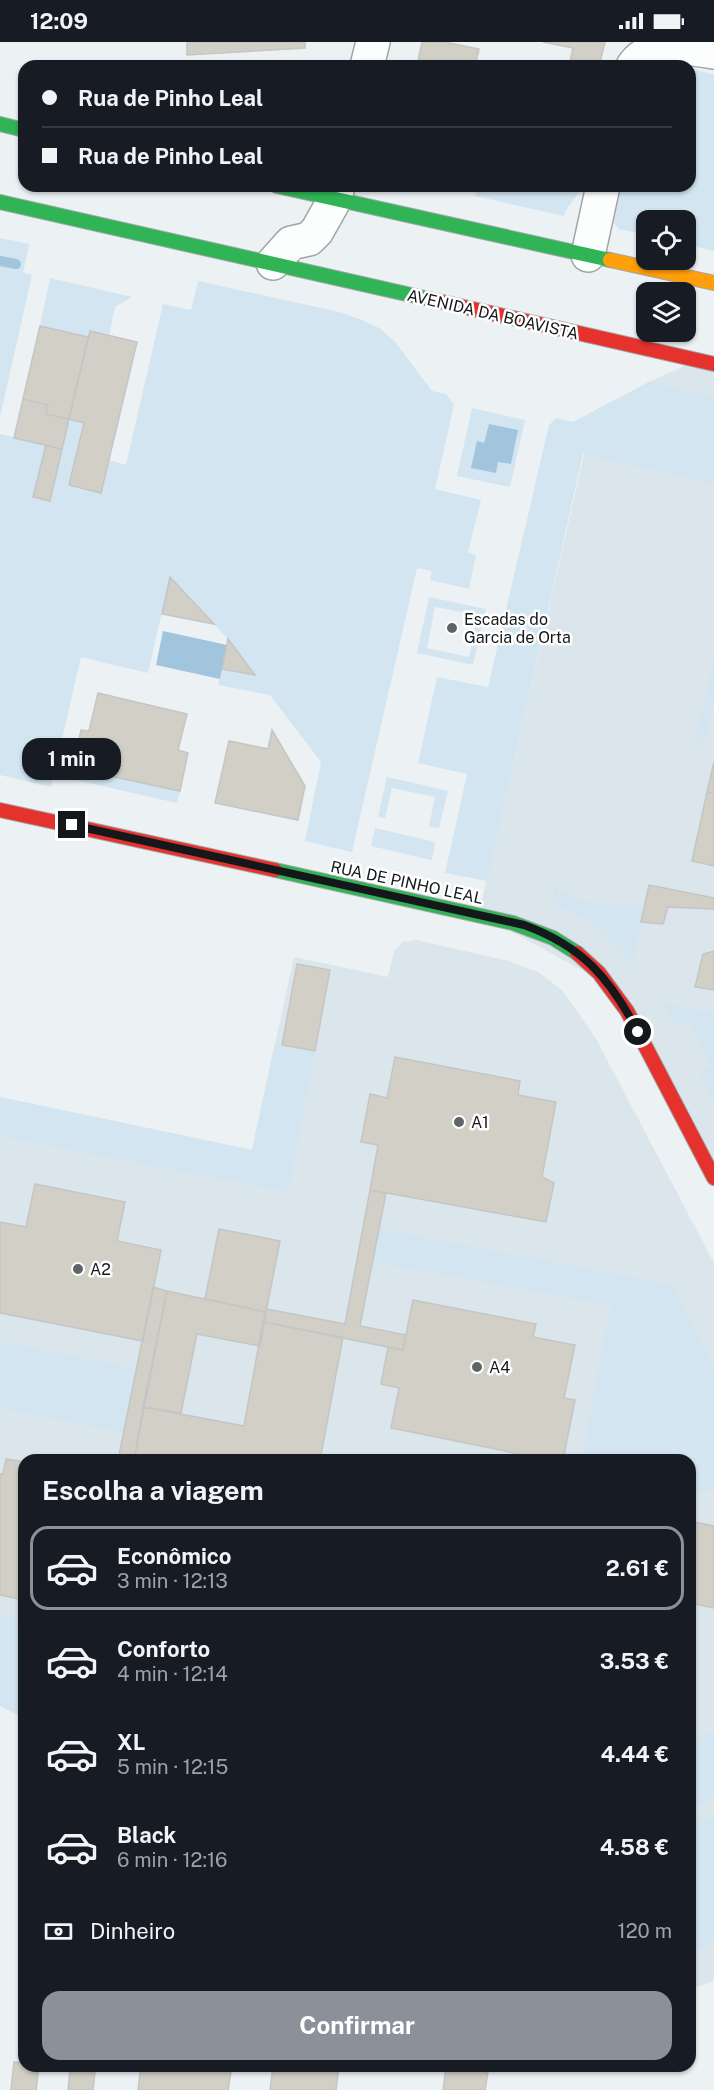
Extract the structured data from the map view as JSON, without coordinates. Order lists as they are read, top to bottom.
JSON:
{
  "streets": {
    "main road": ["AVENIDA DA BOAVISTA", "RUA DE PINHO LEAL"]
  },
  "places": [
    "Escadas do Garcia de Orta",
    "A1",
    "A2",
    "A4"
  ],
  "page": {
    "status": "12:09",
    "banner": ["Rua de Pinho Leal", "Rua de Pinho Leal"],
    "bubble": "1 min",
    "heading": "Escolha a viagem",
    "list": [
      {
        "name": "Econômico",
        "note": "3 min · 12:13",
        "value": "2.61 €"
      },
      {
        "name": "Conforto",
        "note": "4 min · 12:14",
        "value": "3.53 €"
      },
      {
        "name": "XL",
        "note": "5 min · 12:15",
        "value": "4.44 €"
      },
      {
        "name": "Black",
        "note": "6 min · 12:16",
        "value": "4.58 €"
      }
    ],
    "pay": ["Dinheiro", "120 m"],
    "buttons": "Confirmar"
  }
}
